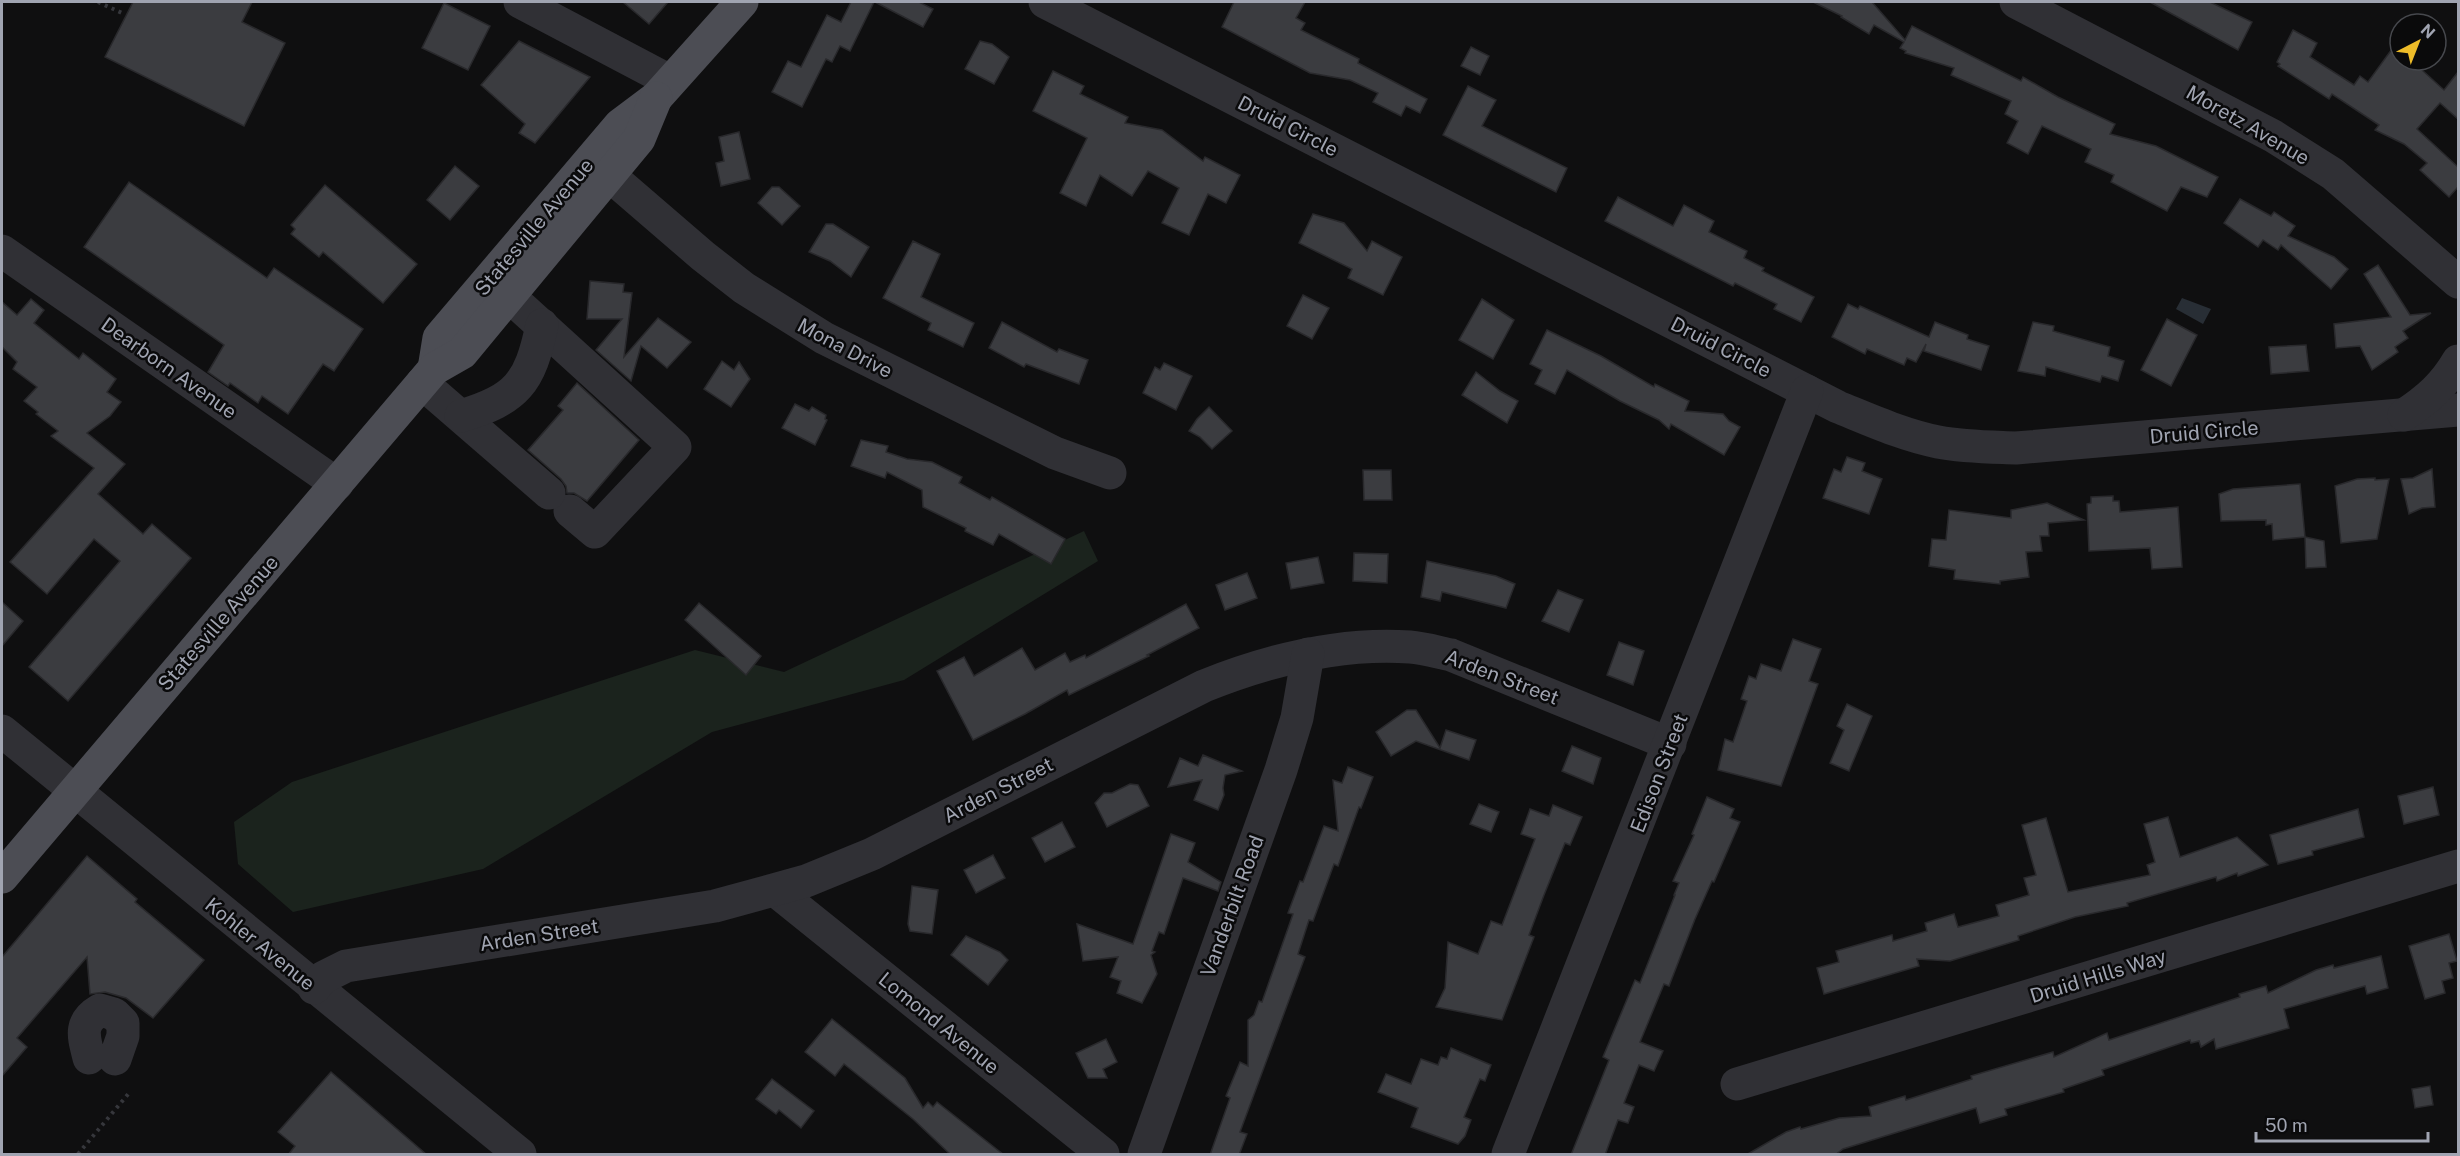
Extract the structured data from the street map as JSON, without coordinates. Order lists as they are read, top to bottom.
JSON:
{
  "streets": {
    "main road": ["Statesville Avenue"],
    "street": [
      "Moretz Avenue",
      "Druid Circle",
      "Mona Drive",
      "Dearborn Avenue",
      "Arden Street",
      "Edison Street",
      "Vanderbilt Road",
      "Kohler Avenue",
      "Druid Hills Way",
      "Lomond Avenue"
    ]
  },
  "crossings": [
    ["Druid Circle", "Edison Street"],
    ["Statesville Avenue", "Mona Drive"],
    ["Statesville Avenue", "Dearborn Avenue"],
    ["Statesville Avenue", "Kohler Avenue"],
    ["Arden Street", "Edison Street"],
    ["Arden Street", "Vanderbilt Road"],
    ["Arden Street", "Kohler Avenue"],
    ["Arden Street", "Lomond Avenue"]
  ],
  "scale_bar": "50 m",
  "north": "top right"
}
